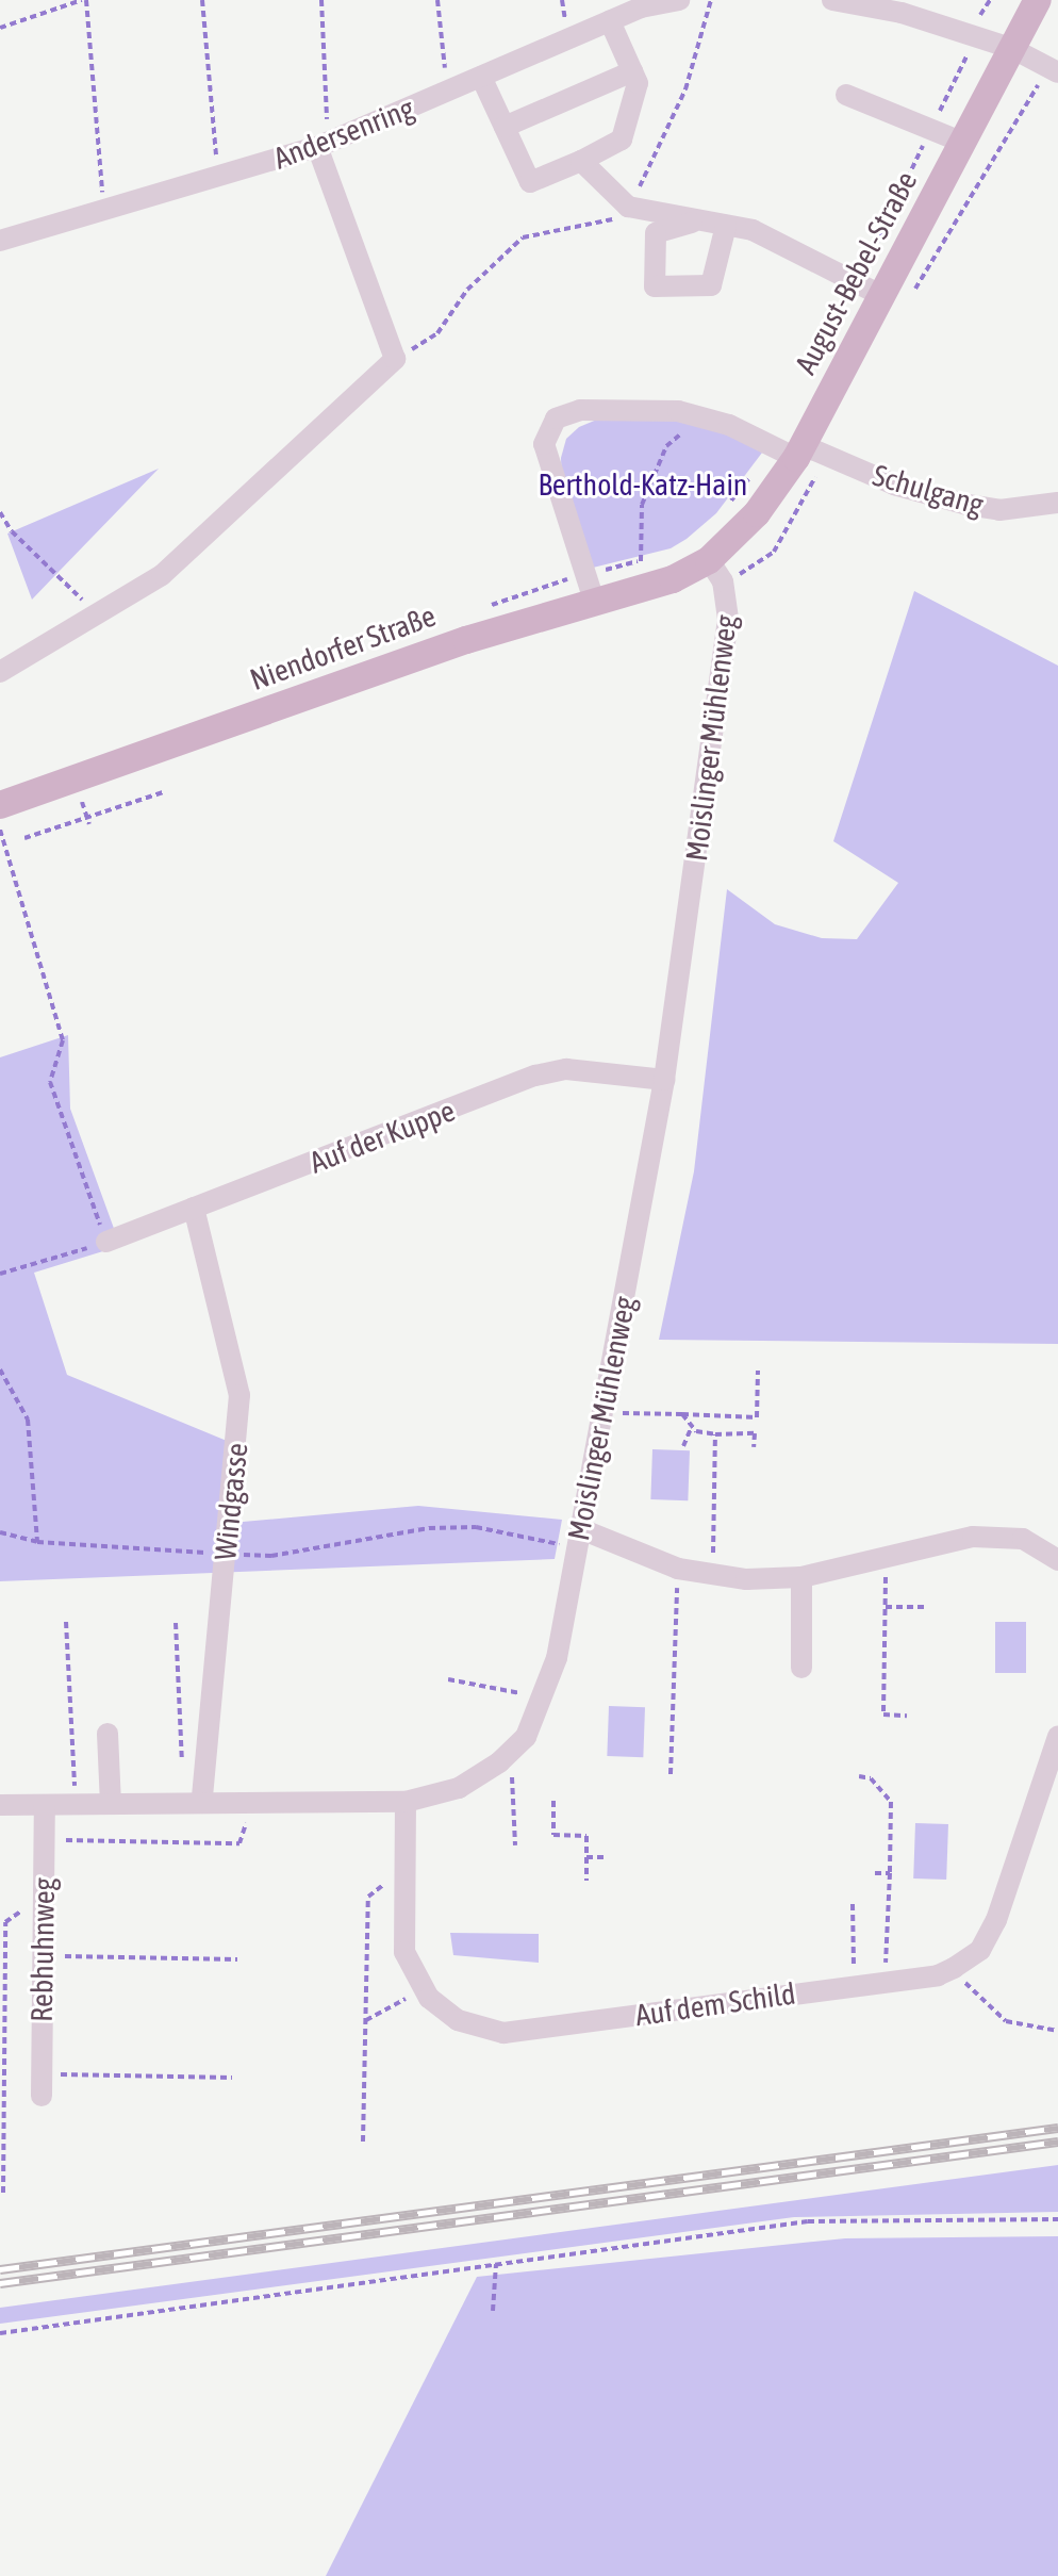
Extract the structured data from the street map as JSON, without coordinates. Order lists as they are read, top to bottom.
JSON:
{
  "streets": {
    "main road": ["August-Bebel-Straße", "Niendorfer Straße"],
    "street": [
      "Andersenring",
      "Schulgang",
      "Moislinger Mühlenweg",
      "Auf der Kuppe",
      "Windgasse",
      "Rebhuhnweg",
      "Auf dem Schild"
    ]
  },
  "crossings": [
    ["August-Bebel-Straße", "Schulgang"],
    ["August-Bebel-Straße", "Niendorfer Straße"],
    ["August-Bebel-Straße", "Moislinger Mühlenweg"],
    ["Schulgang", "Niendorfer Straße"],
    ["Niendorfer Straße", "Moislinger Mühlenweg"],
    ["Moislinger Mühlenweg", "Auf der Kuppe"],
    ["Moislinger Mühlenweg", "Windgasse"],
    ["Moislinger Mühlenweg", "Rebhuhnweg"],
    ["Moislinger Mühlenweg", "Auf dem Schild"],
    ["Auf der Kuppe", "Windgasse"]
  ],
  "parks": ["Berthold-Katz-Hain"]
}
